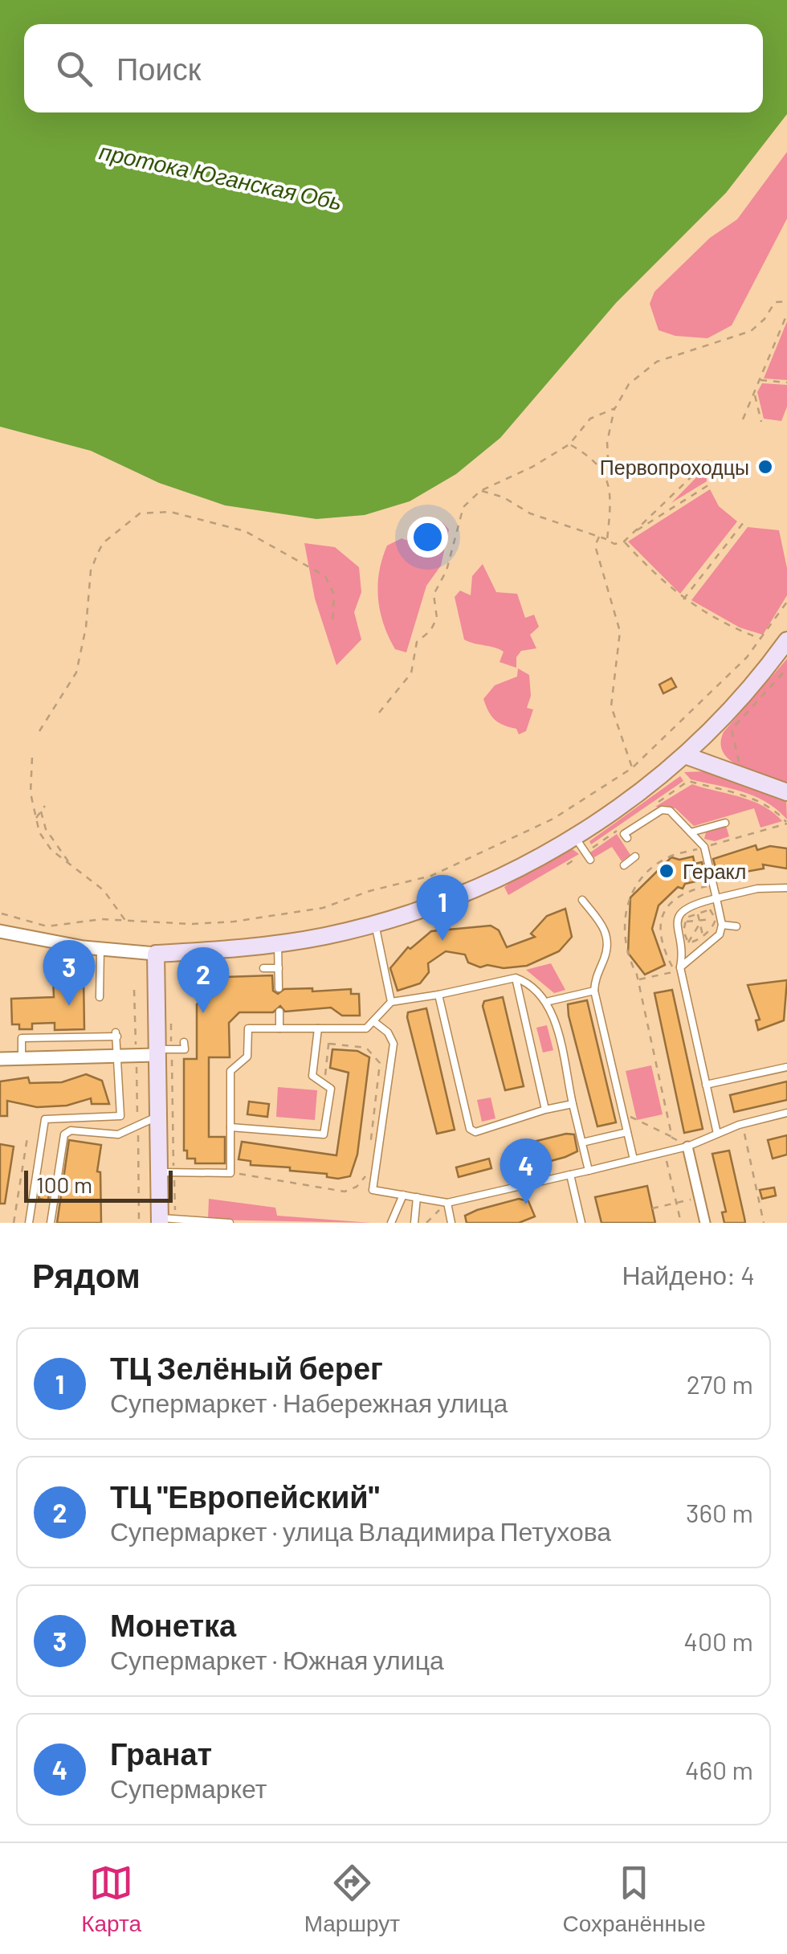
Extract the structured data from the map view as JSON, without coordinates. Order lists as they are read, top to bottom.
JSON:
{
  "water": ["протока Юганская Обь"],
  "places": ["Первопроходцы", "Геракл"],
  "scale_bar": "100 m",
  "page": {
    "search": "Поиск",
    "pins": [
      "1",
      "3",
      "2",
      "4"
    ],
    "scale": "100 m",
    "heading": ["Рядом", "Найдено: 4"],
    "list": [
      {
        "mark": "1",
        "name": "ТЦ Зелёный берег",
        "note": "Супермаркет · Набережная улица",
        "value": "270 m"
      },
      {
        "mark": "2",
        "name": "ТЦ \"Европейский\"",
        "note": "Супермаркет · улица Владимира Петухова",
        "value": "360 m"
      },
      {
        "mark": "3",
        "name": "Монетка",
        "note": "Супермаркет · Южная улица",
        "value": "400 m"
      },
      {
        "mark": "4",
        "name": "Гранат",
        "note": "Супермаркет",
        "value": "460 m"
      }
    ],
    "nav": ["Карта", "Маршрут", "Сохранённые"]
  }
}
